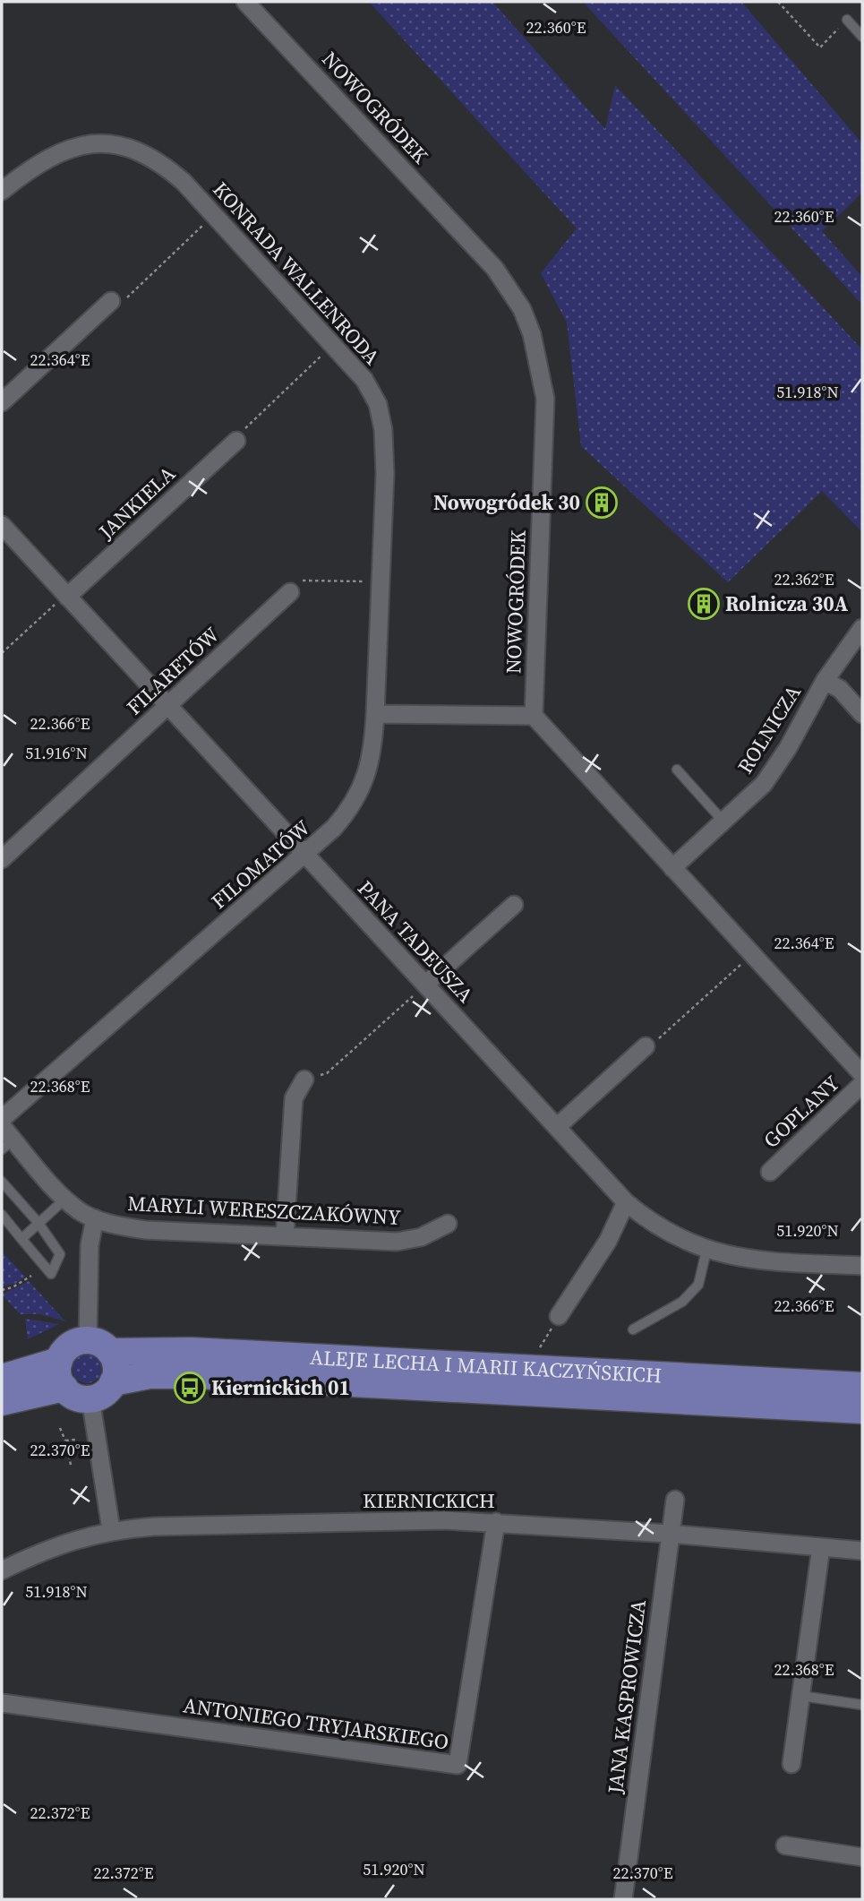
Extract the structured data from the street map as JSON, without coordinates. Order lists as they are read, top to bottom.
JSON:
{
  "streets": {
    "main road": ["ALEJE LECHA I MARII KACZYŃSKICH"],
    "street": [
      "NOWOGRÓDEK",
      "KONRADA WALLENRODA",
      "JANKIELA",
      "FILARETÓW",
      "ROLNICZA",
      "FILOMATÓW",
      "PANA TADEUSZA",
      "GOPLANY",
      "MARYLI WERESZCZAKÓWNY",
      "KIERNICKICH",
      "JANA KASPROWICZA",
      "ANTONIEGO TRYJARSKIEGO"
    ]
  },
  "crossings": [
    ["KONRADA WALLENRODA", "FILOMATÓW"],
    ["JANKIELA", "PANA TADEUSZA"],
    ["FILARETÓW", "PANA TADEUSZA"],
    ["FILOMATÓW", "PANA TADEUSZA"],
    ["KIERNICKICH", "JANA KASPROWICZA"],
    ["KIERNICKICH", "ANTONIEGO TRYJARSKIEGO"]
  ],
  "places": {
    "building": ["Nowogródek 30", "Rolnicza 30A"],
    "bus stop": ["Kiernickich 01"]
  },
  "coordinates": [
    "22.360°E",
    "22.364°E",
    "51.918°N",
    "22.362°E",
    "22.366°E",
    "51.916°N",
    "22.368°E",
    "51.920°N",
    "22.370°E",
    "22.372°E"
  ]
}
